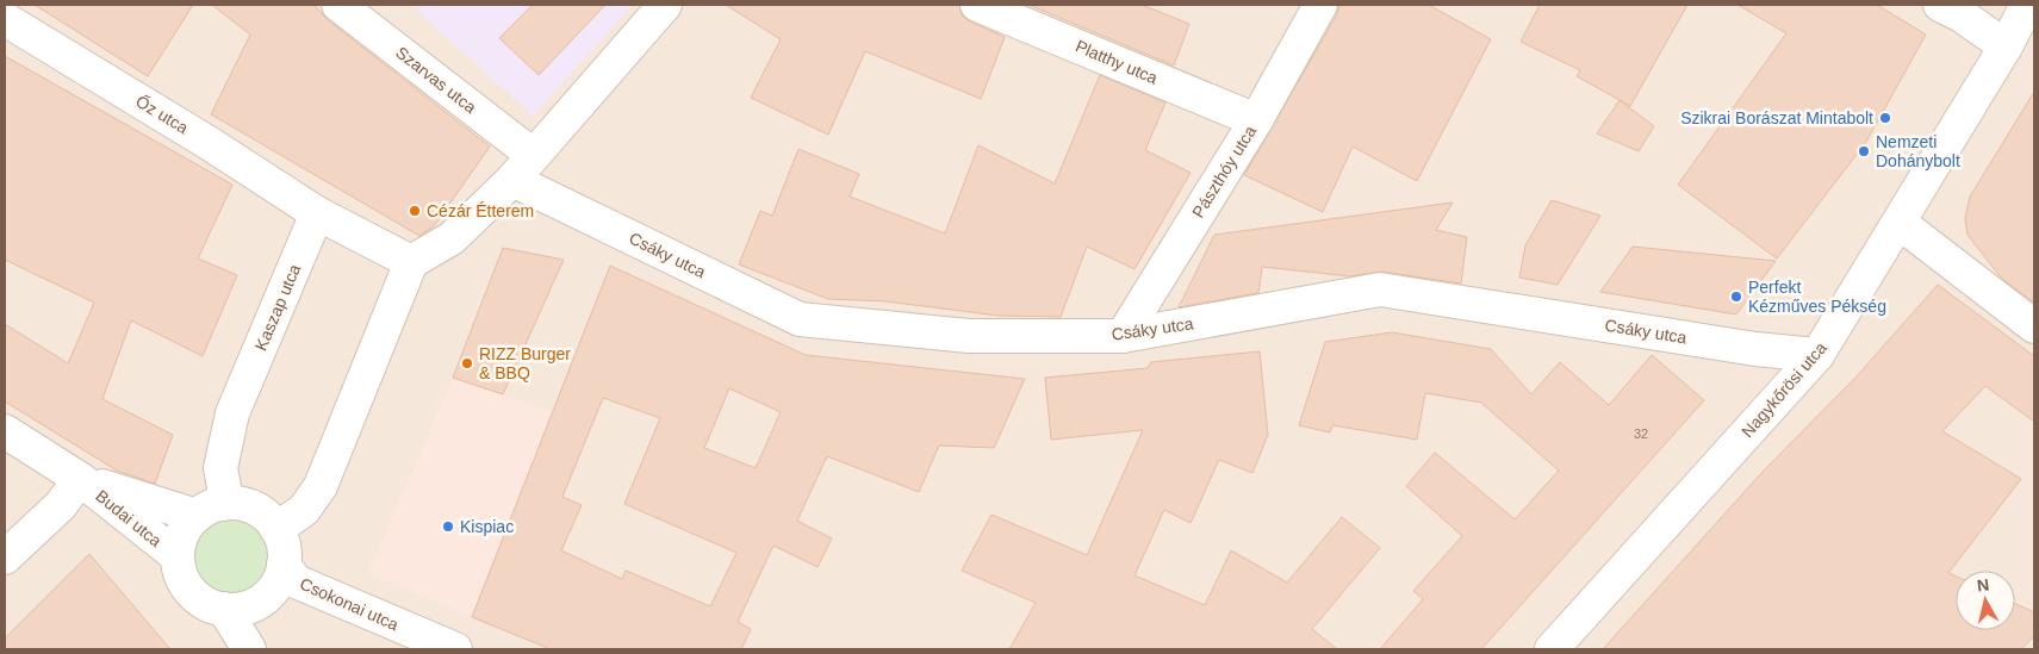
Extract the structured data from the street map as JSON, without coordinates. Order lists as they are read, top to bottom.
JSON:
{
  "streets": {
    "street": [
      "Platthy utca",
      "Szarvas utca",
      "Őz utca",
      "Pászthóy utca",
      "Csáky utca",
      "Kaszap utca",
      "Nagykőrösi utca",
      "Budai utca",
      "Csokonai utca"
    ]
  },
  "crossings": [
    ["Platthy utca", "Pászthóy utca"],
    ["Őz utca", "Kaszap utca"],
    ["Pászthóy utca", "Csáky utca"],
    ["Csáky utca", "Nagykőrösi utca"],
    ["Kaszap utca", "Budai utca"],
    ["Kaszap utca", "Csokonai utca"],
    ["Budai utca", "Csokonai utca"]
  ],
  "places": [
    "Szikrai Borászat Mintabolt",
    "Nemzeti Dohánybolt",
    "Cézár Étterem",
    "Perfekt Kézműves Pékség",
    "RIZZ Burger & BBQ",
    "Kispiac"
  ],
  "house_numbers": ["32"],
  "north": "top"
}
